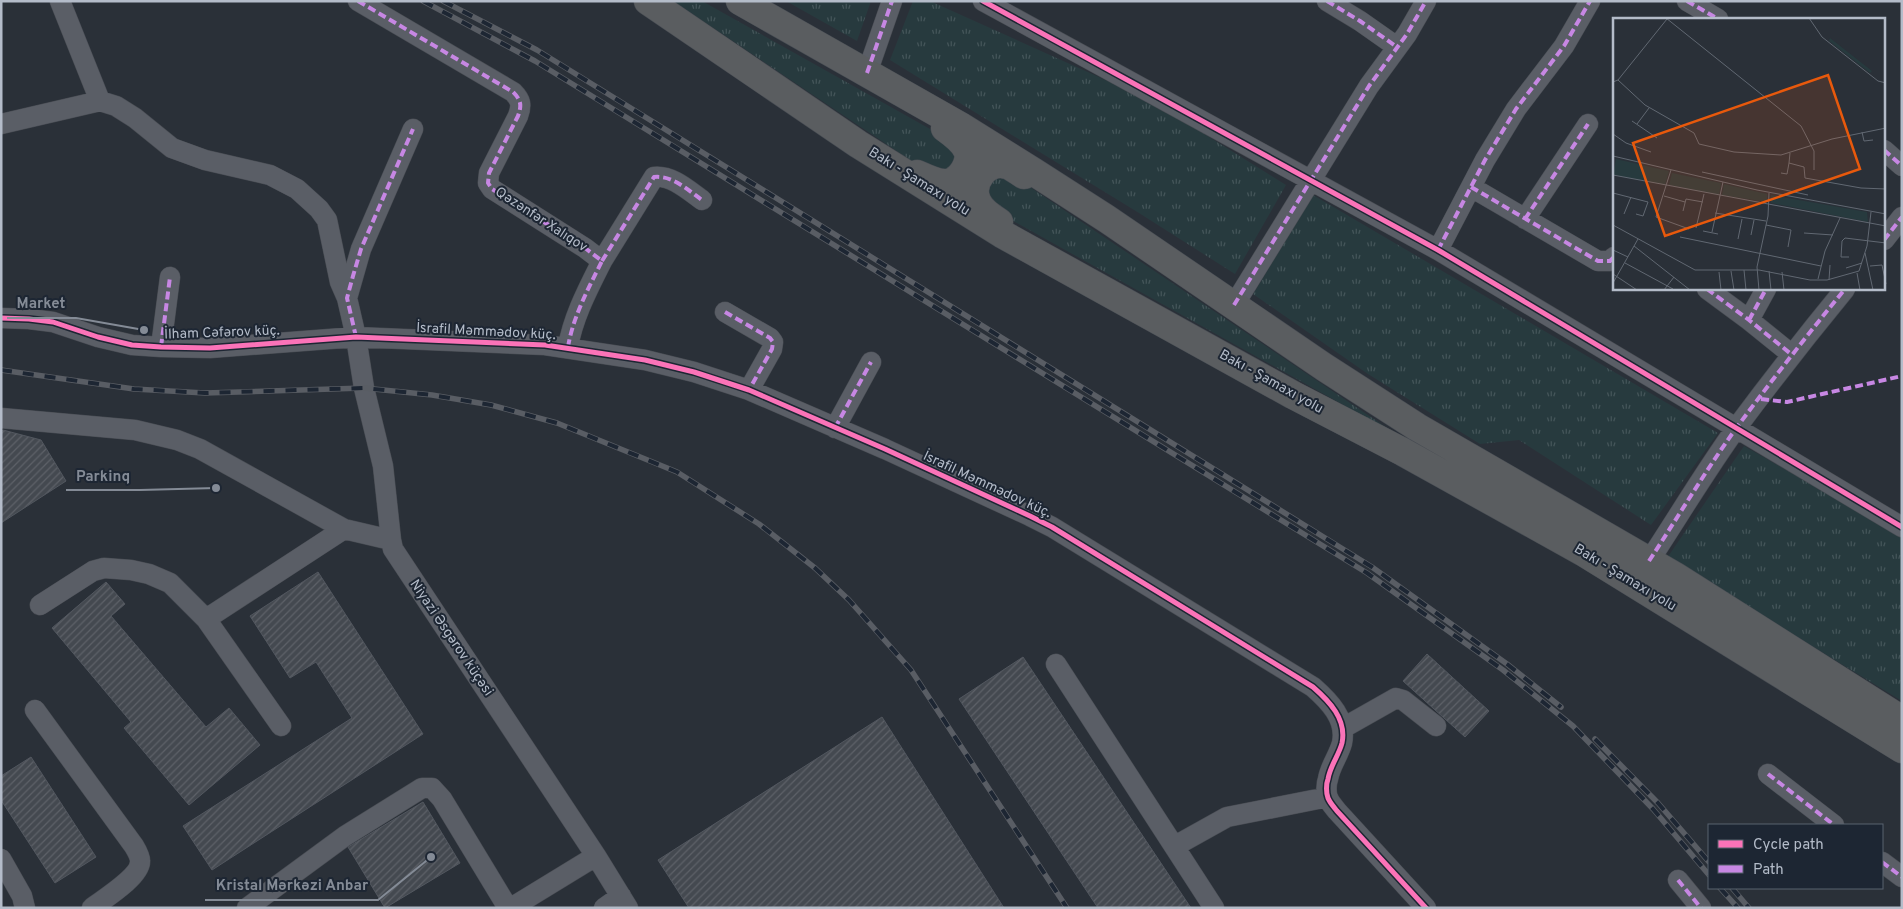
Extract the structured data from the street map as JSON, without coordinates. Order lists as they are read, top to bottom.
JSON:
{
  "streets": {
    "highway": ["Bakı - Şamaxı yolu"],
    "street": [
      "Qəzənfər Xalıqov",
      "İsrafil Məmmədov küç.",
      "İlham Cəfərov küç.",
      "Niyazi Əsgərov küçəsi"
    ]
  },
  "crossings": [
    ["Qəzənfər Xalıqov", "İsrafil Məmmədov küç."],
    ["İsrafil Məmmədov küç.", "İlham Cəfərov küç."],
    ["İsrafil Məmmədov küç.", "Niyazi Əsgərov küçəsi"],
    ["İlham Cəfərov küç.", "Niyazi Əsgərov küçəsi"]
  ],
  "places": ["Market", "Parkinq", "Kristal Mərkəzi Anbar"],
  "legend": ["Cycle path", "Path"]
}
